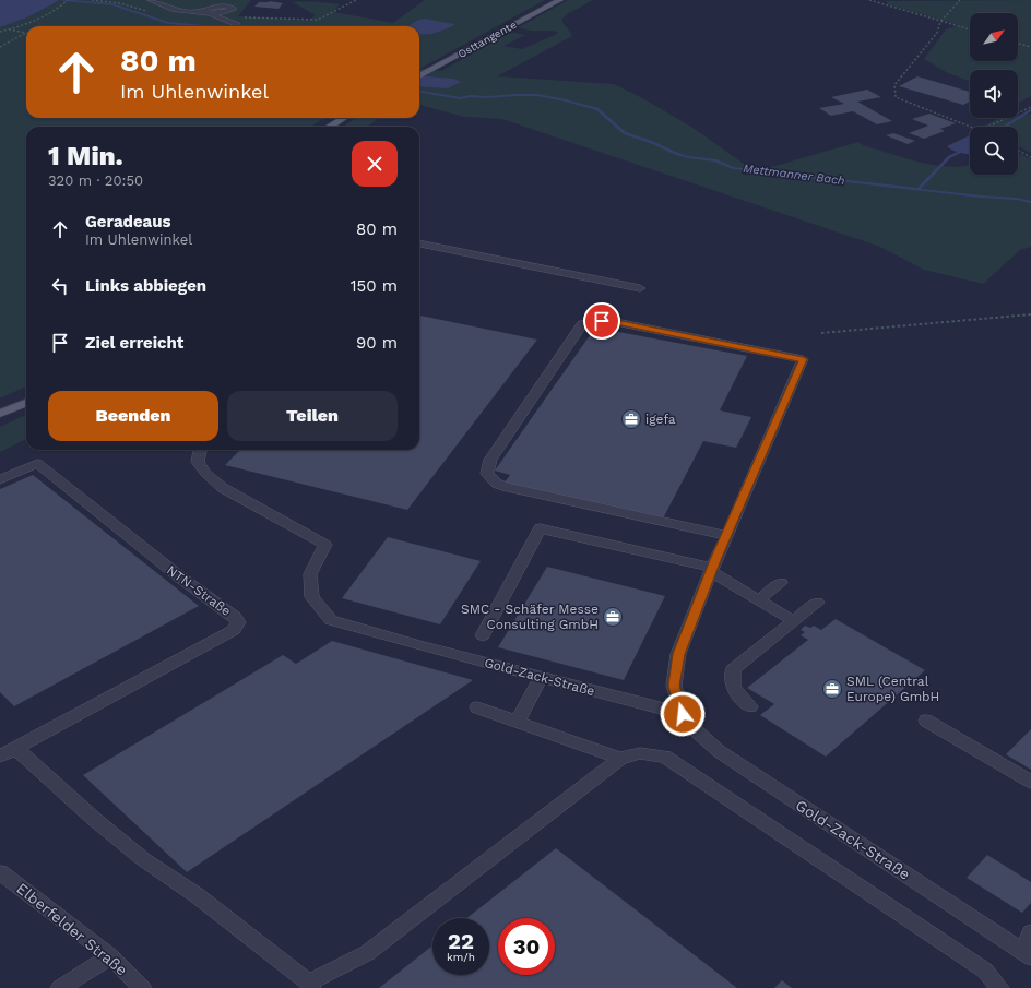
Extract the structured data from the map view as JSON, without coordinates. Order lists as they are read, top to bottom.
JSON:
{
  "streets": {
    "main road": ["Osttangente"],
    "street": ["NTN-Straße", "Gold-Zack-Straße", "Elberfelder Straße"]
  },
  "water": ["Mettmanner Bach"],
  "places": {
    "office": ["igefa", "SMC - Schäfer Messe Consulting GmbH", "SML (Central Europe) GmbH"]
  },
  "north": "top right",
  "page": {
    "turn": ["80 m", "Im Uhlenwinkel"],
    "heading": ["1 Min.", "320 m · 20:50"],
    "list": [
      {
        "name": "Geradeaus",
        "note": "Im Uhlenwinkel",
        "value": "80 m"
      },
      {
        "name": "Links abbiegen",
        "value": "150 m"
      },
      {
        "name": "Ziel erreicht",
        "value": "90 m"
      }
    ],
    "buttons": ["Beenden", "Teilen"],
    "speed": "22 km/h",
    "limit": "30"
  }
}
